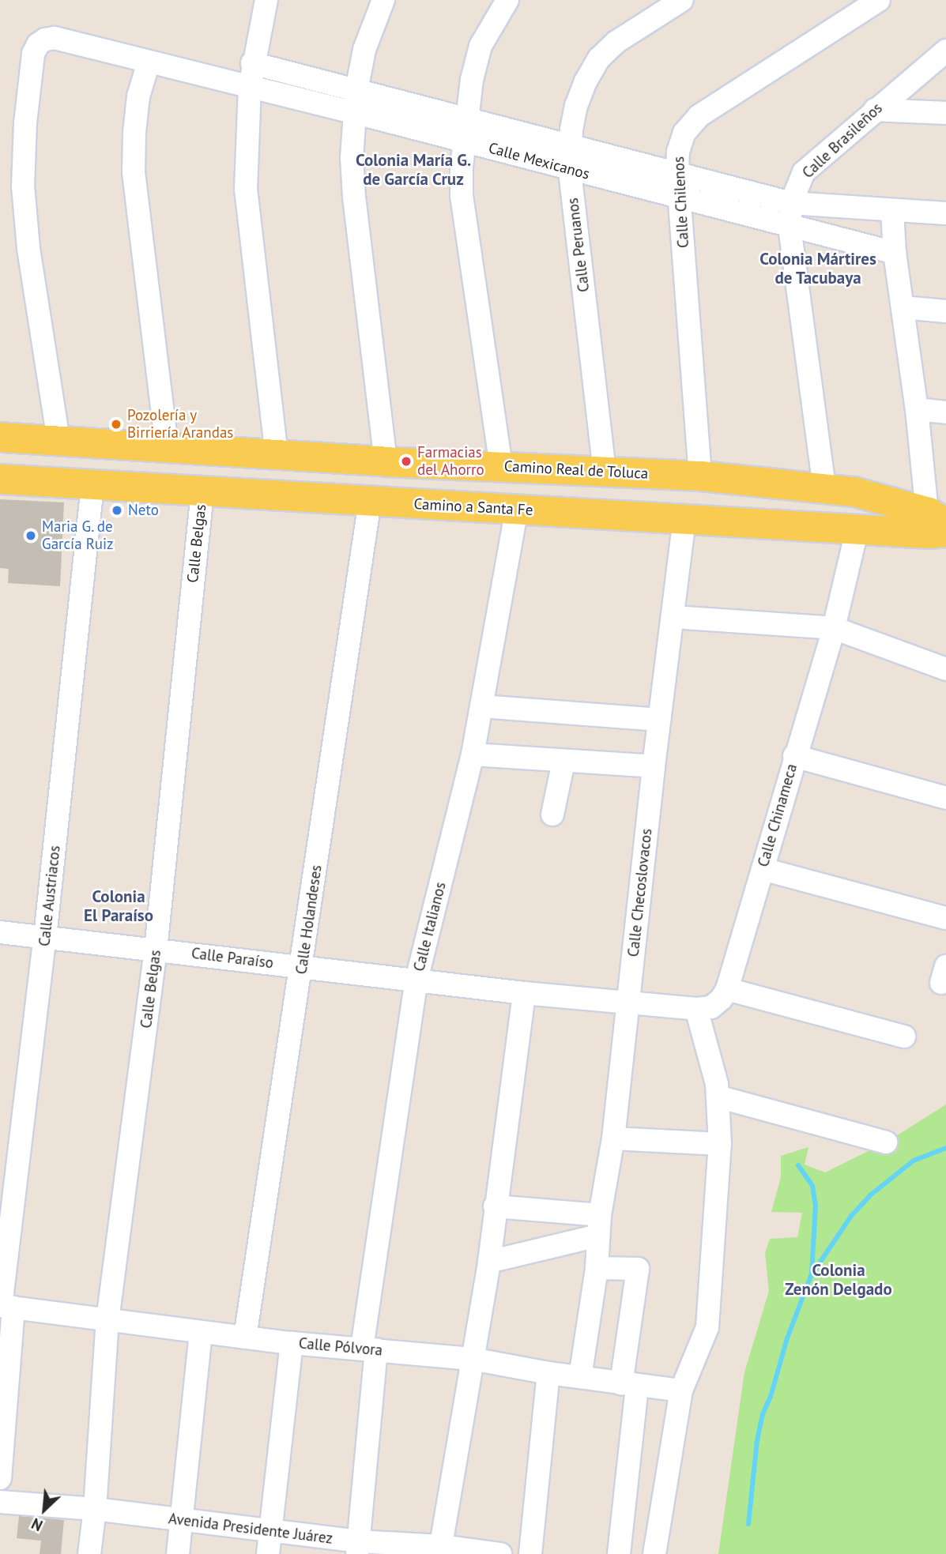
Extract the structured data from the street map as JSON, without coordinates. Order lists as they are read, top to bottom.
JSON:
{
  "streets": {
    "main road": ["Camino Real de Toluca", "Camino a Santa Fe"],
    "street": [
      "Calle Brasileños",
      "Calle Mexicanos",
      "Calle Chilenos",
      "Calle Peruanos",
      "Calle Belgas",
      "Calle Chinameca",
      "Calle Checoslovacos",
      "Calle Austriacos",
      "Calle Holandeses",
      "Calle Italianos",
      "Calle Paraíso",
      "Calle Pólvora",
      "Avenida Presidente Juárez"
    ]
  },
  "crossings": [
    ["Calle Brasileños", "Calle Mexicanos"],
    ["Calle Brasileños", "Camino Real de Toluca"],
    ["Calle Mexicanos", "Calle Chilenos"],
    ["Calle Mexicanos", "Calle Peruanos"],
    ["Calle Mexicanos", "Camino Real de Toluca"],
    ["Calle Chilenos", "Camino Real de Toluca"],
    ["Calle Peruanos", "Camino Real de Toluca"],
    ["Camino Real de Toluca", "Camino a Santa Fe"],
    ["Camino a Santa Fe", "Calle Belgas"],
    ["Camino a Santa Fe", "Calle Chinameca"],
    ["Camino a Santa Fe", "Calle Checoslovacos"],
    ["Camino a Santa Fe", "Calle Austriacos"],
    ["Camino a Santa Fe", "Calle Holandeses"],
    ["Camino a Santa Fe", "Calle Italianos"],
    ["Calle Belgas", "Calle Paraíso"],
    ["Calle Belgas", "Calle Pólvora"],
    ["Calle Belgas", "Avenida Presidente Juárez"],
    ["Calle Chinameca", "Calle Paraíso"],
    ["Calle Checoslovacos", "Calle Paraíso"],
    ["Calle Checoslovacos", "Calle Pólvora"],
    ["Calle Austriacos", "Calle Paraíso"],
    ["Calle Austriacos", "Calle Pólvora"],
    ["Calle Holandeses", "Calle Paraíso"],
    ["Calle Holandeses", "Calle Pólvora"],
    ["Calle Italianos", "Calle Paraíso"],
    ["Calle Italianos", "Calle Pólvora"],
    ["Calle Italianos", "Avenida Presidente Juárez"]
  ],
  "districts": [
    "Colonia María G. de García Cruz",
    "Colonia Mártires de Tacubaya",
    "Colonia El Paraíso",
    "Colonia Zenón Delgado"
  ],
  "places": [
    "Pozolería y Birriería Arandas",
    "Farmacias del Ahorro",
    "Neto",
    "Maria G. de García Ruiz"
  ],
  "north": "bottom left"
}
